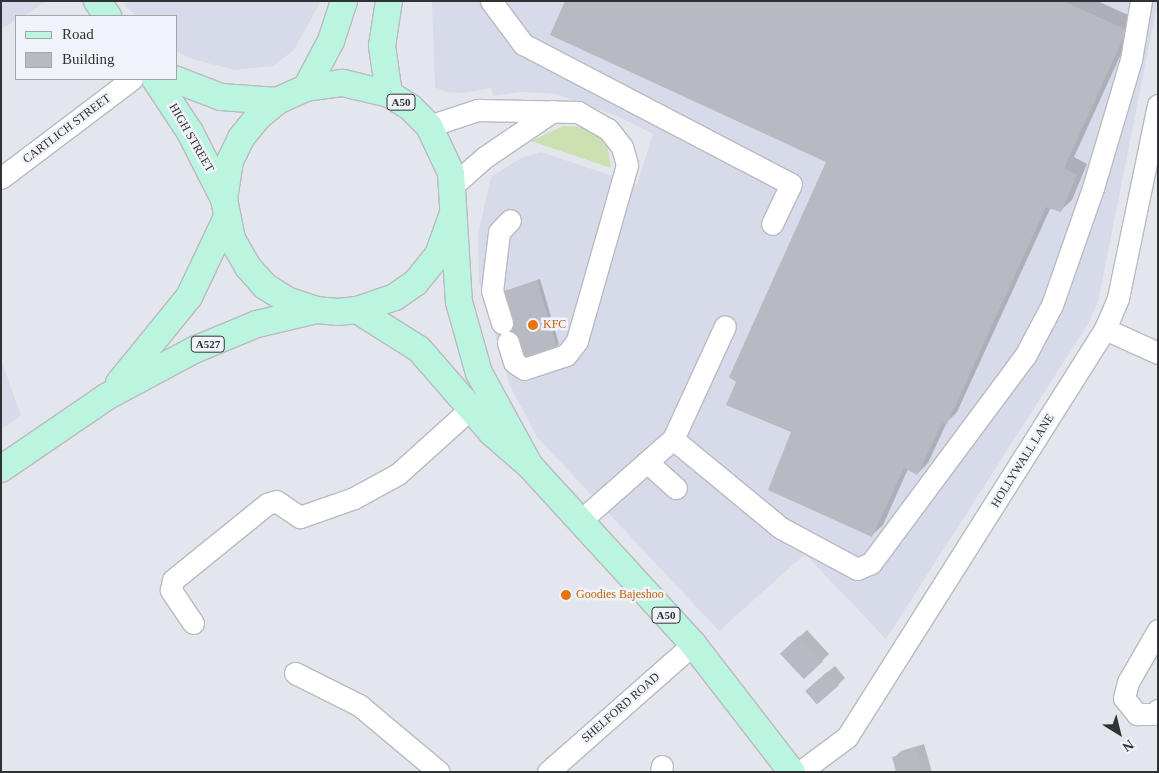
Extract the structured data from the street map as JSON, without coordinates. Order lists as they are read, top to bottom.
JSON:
{
  "streets": {
    "main road": ["A50", "HIGH STREET", "A527"],
    "street": ["CARTLICH STREET", "HOLLYWALL LANE", "SHELFORD ROAD"]
  },
  "crossings": [
    ["A50", "HIGH STREET"],
    ["A50", "A527"],
    ["A50", "SHELFORD ROAD"],
    ["HIGH STREET", "A527"]
  ],
  "places": ["KFC", "Goodies Bajeshoo"],
  "legend": ["Road", "Building"],
  "north": "bottom right"
}
